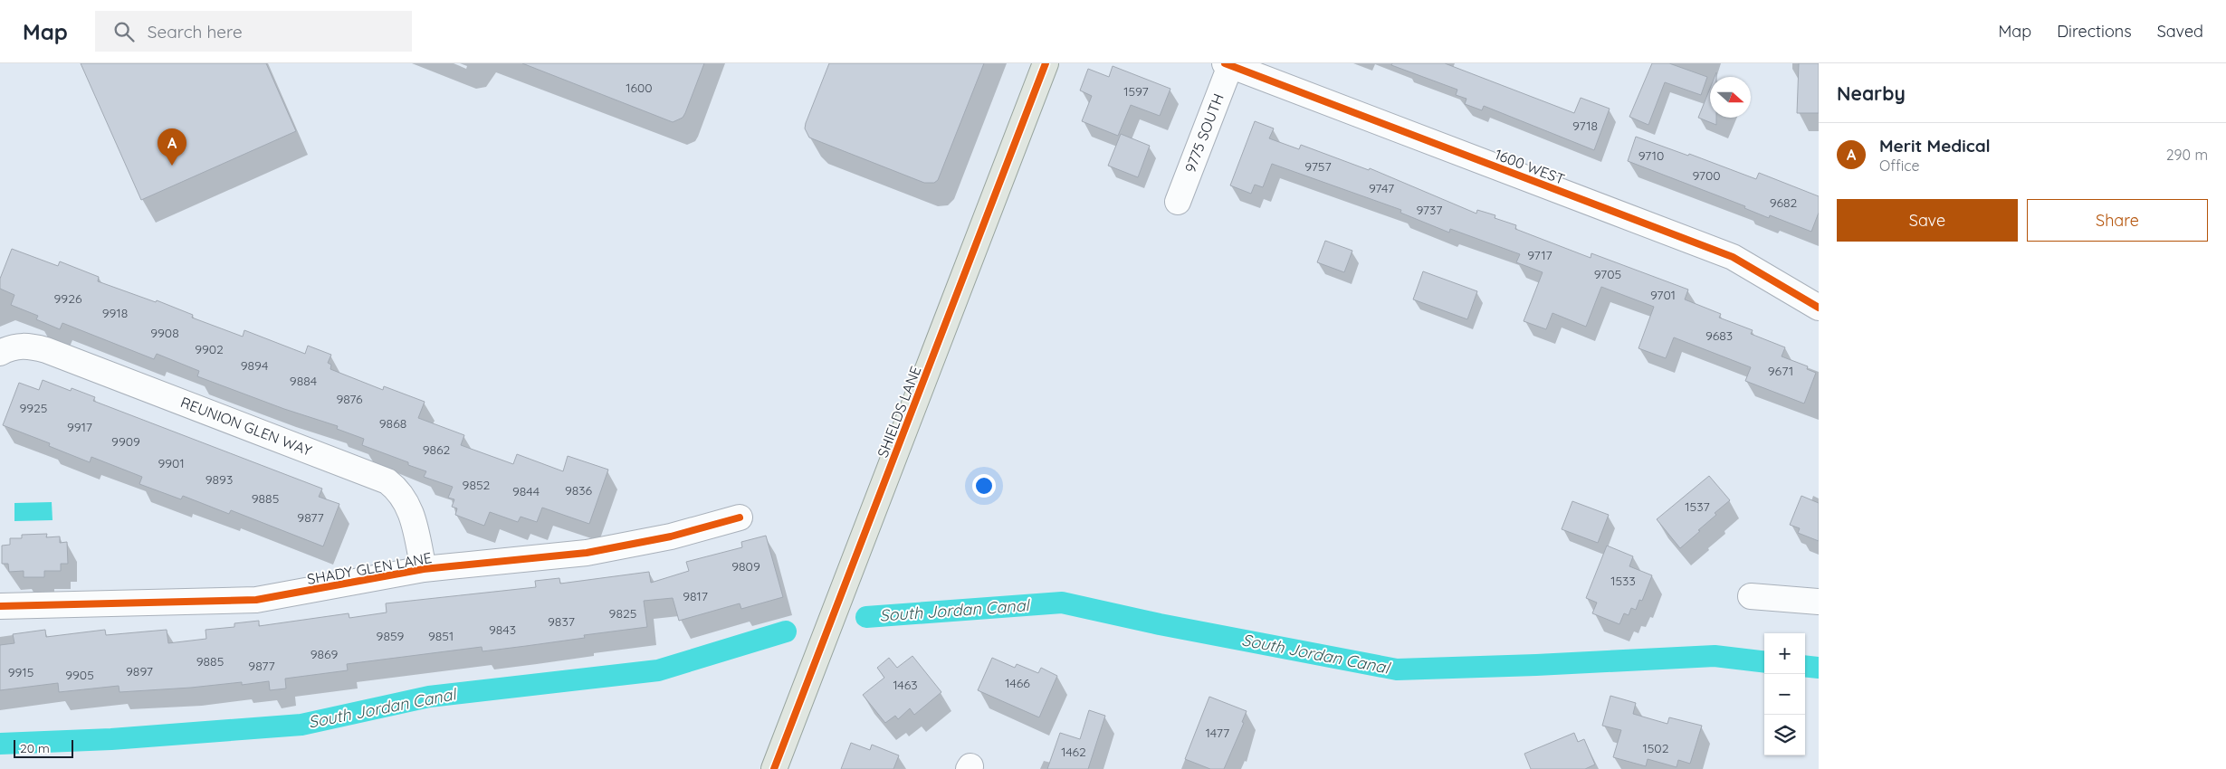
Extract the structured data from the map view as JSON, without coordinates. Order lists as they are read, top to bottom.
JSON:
{
  "streets": {
    "main road": ["SHIELDS LANE"],
    "street": [
      "9775 SOUTH",
      "1600 WEST",
      "REUNION GLEN WAY",
      "SHADY GLEN LANE"
    ]
  },
  "crossings": [
    ["9775 SOUTH", "1600 WEST"],
    ["REUNION GLEN WAY", "SHADY GLEN LANE"]
  ],
  "water": ["South Jordan Canal"],
  "house_numbers": [
    "1600",
    "1597",
    "9718",
    "9710",
    "9757",
    "9700",
    "9747",
    "9682",
    "9737",
    "9717",
    "9705",
    "9701",
    "9926",
    "9918",
    "9908",
    "9683",
    "9902",
    "9894",
    "9671",
    "9884",
    "9876",
    "9925",
    "9868",
    "9917",
    "9909",
    "9862",
    "9901",
    "9893",
    "9852",
    "9836",
    "9844",
    "9885",
    "1537",
    "9877",
    "9809",
    "1533",
    "9817",
    "9825",
    "9837",
    "9843",
    "9859",
    "9851",
    "9869",
    "9885",
    "9877",
    "9897",
    "9915",
    "9905",
    "1466",
    "1463",
    "1477",
    "1502",
    "1462"
  ],
  "scale_bar": "20 m",
  "north": "right",
  "page": {
    "header": "Map",
    "search": "Search here",
    "nav": ["Map", "Directions", "Saved"],
    "heading": "Nearby",
    "list": [
      {
        "mark": "A",
        "name": "Merit Medical",
        "note": "Office",
        "value": "290 m"
      }
    ],
    "pins": "A",
    "buttons": ["Save", "Share"],
    "map_buttons": ["+", "−"],
    "scale": "20 m"
  }
}
